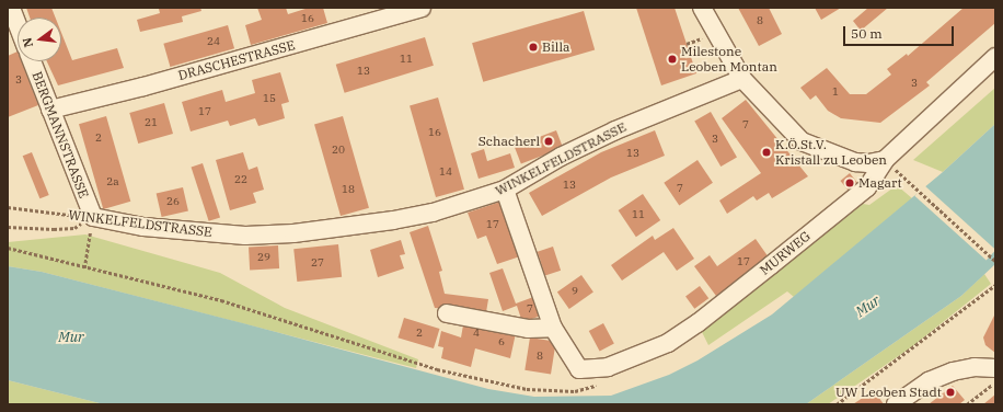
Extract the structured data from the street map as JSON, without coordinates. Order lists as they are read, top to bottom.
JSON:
{
  "streets": {
    "street": [
      "DRASCHESTRASSE",
      "BERGMANNSTRASSE",
      "WINKELFELDSTRASSE",
      "MURWEG"
    ]
  },
  "crossings": [
    ["DRASCHESTRASSE", "BERGMANNSTRASSE"],
    ["BERGMANNSTRASSE", "WINKELFELDSTRASSE"],
    ["WINKELFELDSTRASSE", "MURWEG"]
  ],
  "water": ["Mur"],
  "places": [
    "Billa",
    "Milestone Leoben Montan",
    "Schacherl",
    "K.Ö.St.V. Kristall zu Leoben",
    "Magart",
    "UW Leoben Stadt"
  ],
  "house_numbers": [
    "16",
    "8",
    "24",
    "11",
    "13",
    "3",
    "3",
    "1",
    "15",
    "17",
    "21",
    "7",
    "16",
    "2",
    "3",
    "20",
    "13",
    "14",
    "22",
    "2a",
    "13",
    "7",
    "18",
    "26",
    "11",
    "17",
    "29",
    "17",
    "27",
    "9",
    "7",
    "2",
    "4",
    "6",
    "8"
  ],
  "scale_bar": "50 m",
  "north": "left"
}
